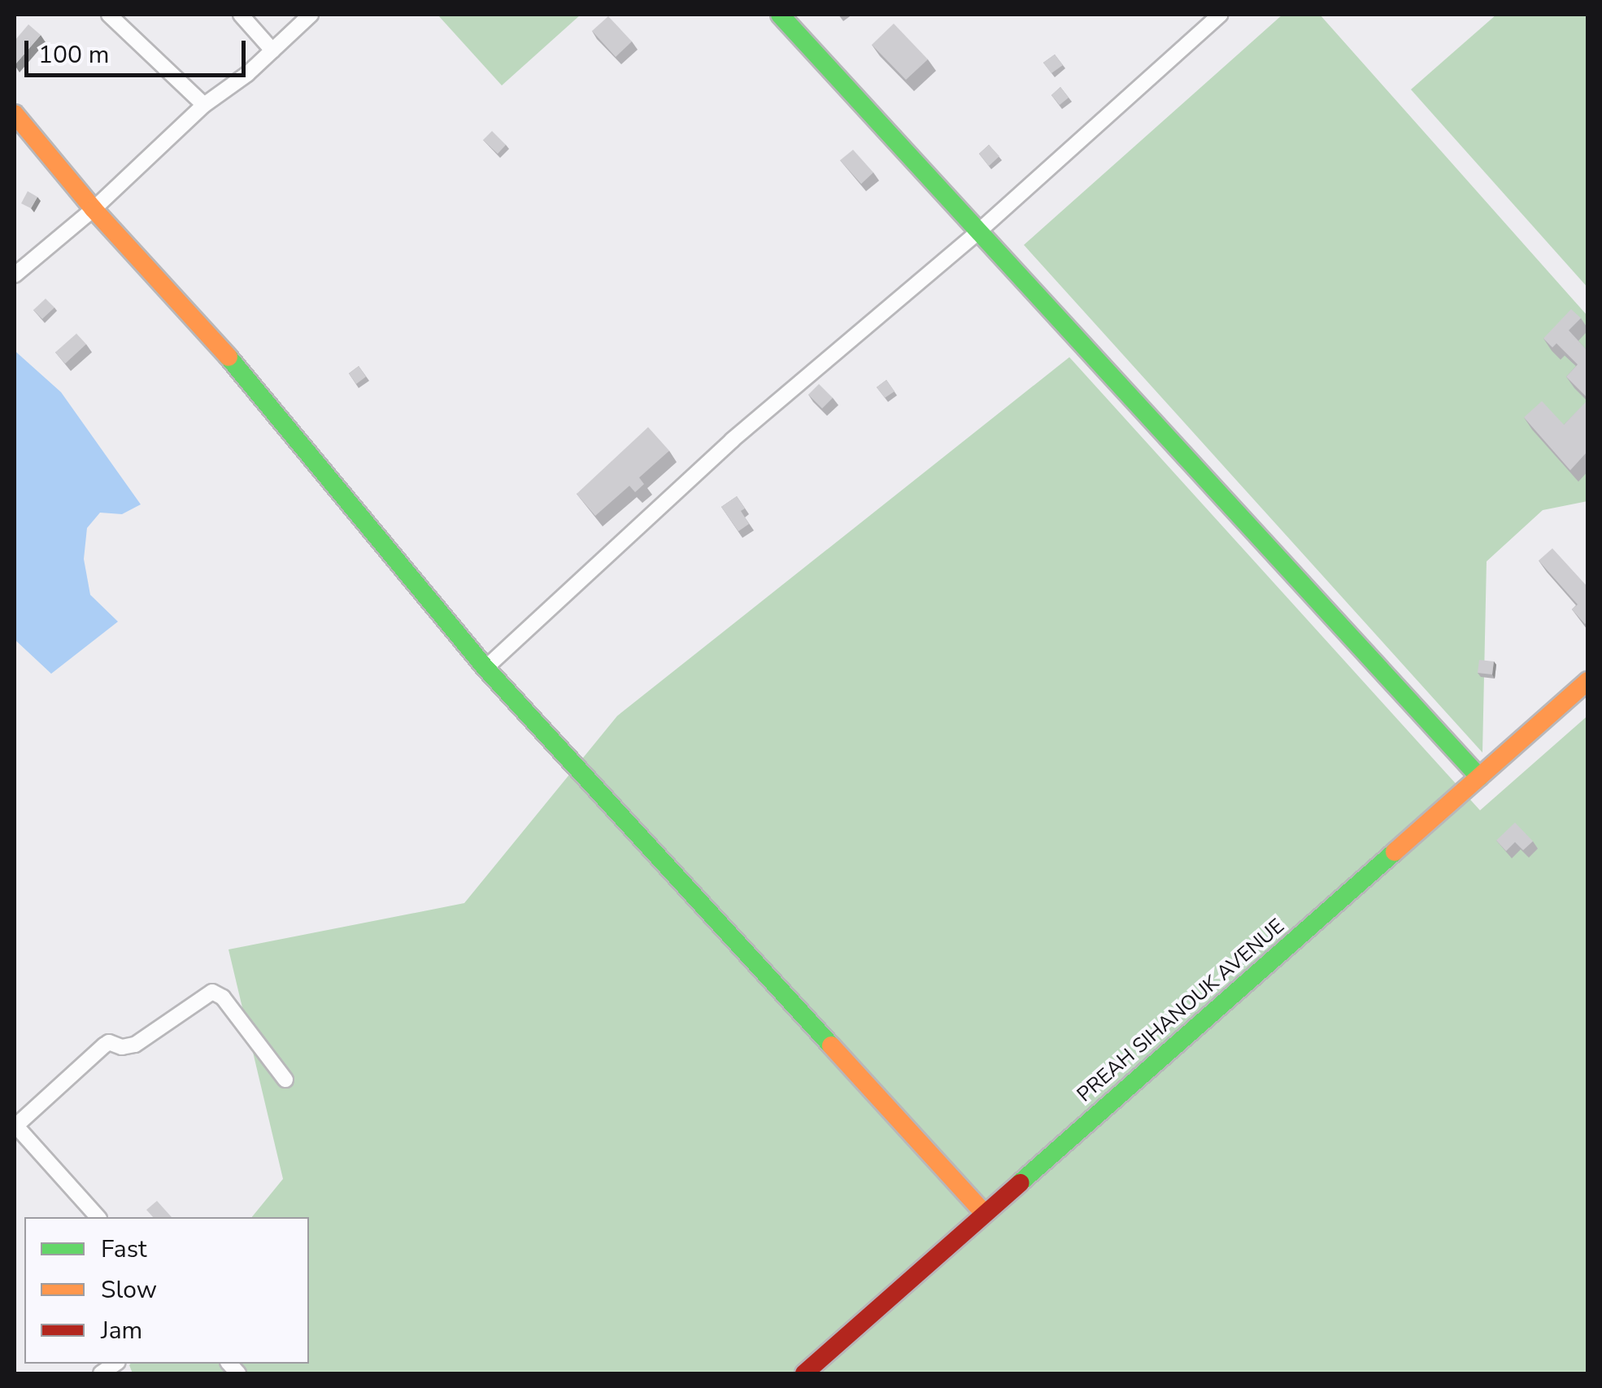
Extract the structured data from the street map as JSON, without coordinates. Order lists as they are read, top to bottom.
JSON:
{
  "streets": {
    "street": ["PREAH SIHANOUK AVENUE"]
  },
  "legend": ["Fast", "Slow", "Jam"],
  "scale_bar": "100 m"
}
